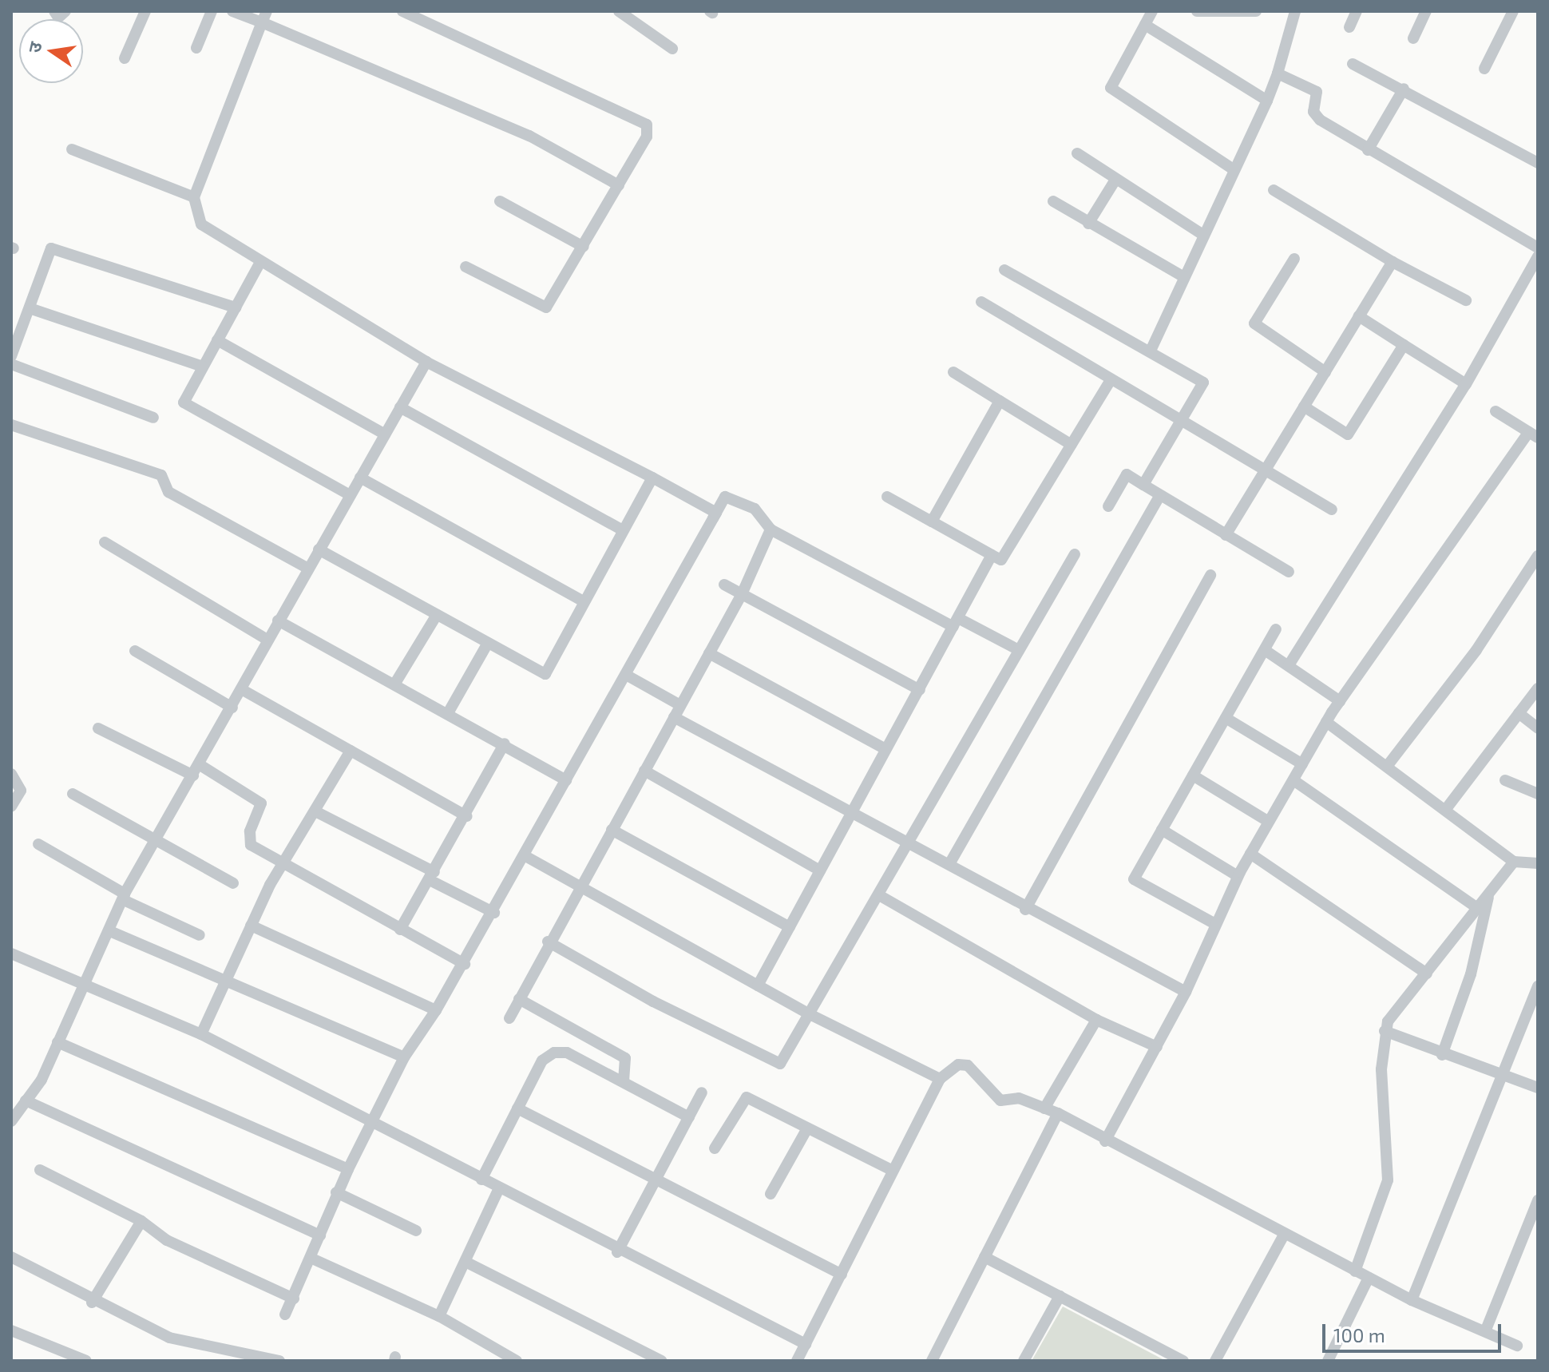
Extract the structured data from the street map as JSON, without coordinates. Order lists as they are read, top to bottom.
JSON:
{
  "scale_bar": "100 m",
  "north": "left"
}
